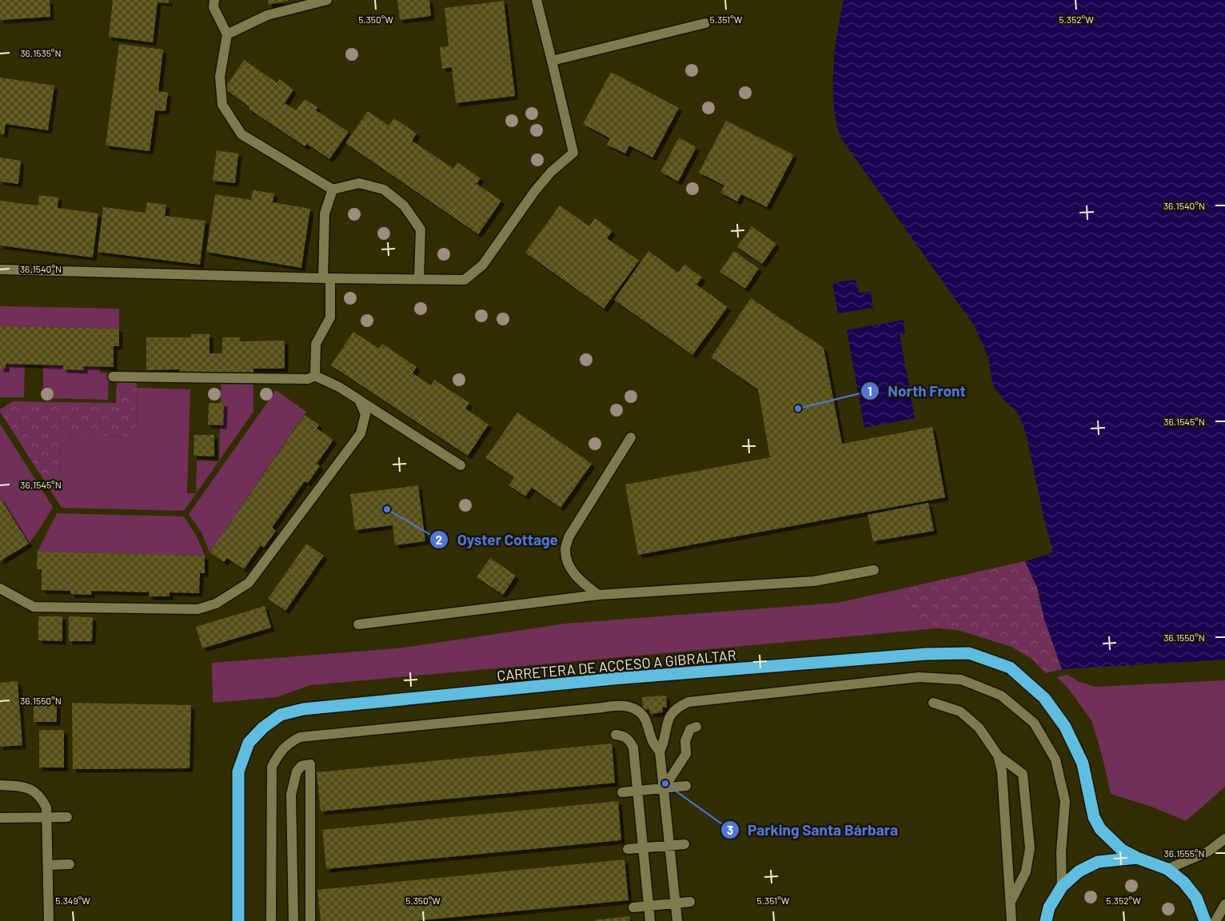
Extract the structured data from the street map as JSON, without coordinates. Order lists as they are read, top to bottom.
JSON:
{
  "streets": {
    "highway": ["CARRETERA DE ACCESO A GIBRALTAR"]
  },
  "places": ["North Front", "Oyster Cottage", "Parking Santa Bárbara"],
  "coordinates": [
    "5.350°W",
    "5.351°W",
    "5.352°W",
    "36.1535°N",
    "36.1540°N",
    "36.1545°N",
    "36.1550°N",
    "36.1555°N",
    "5.349°W"
  ]
}
